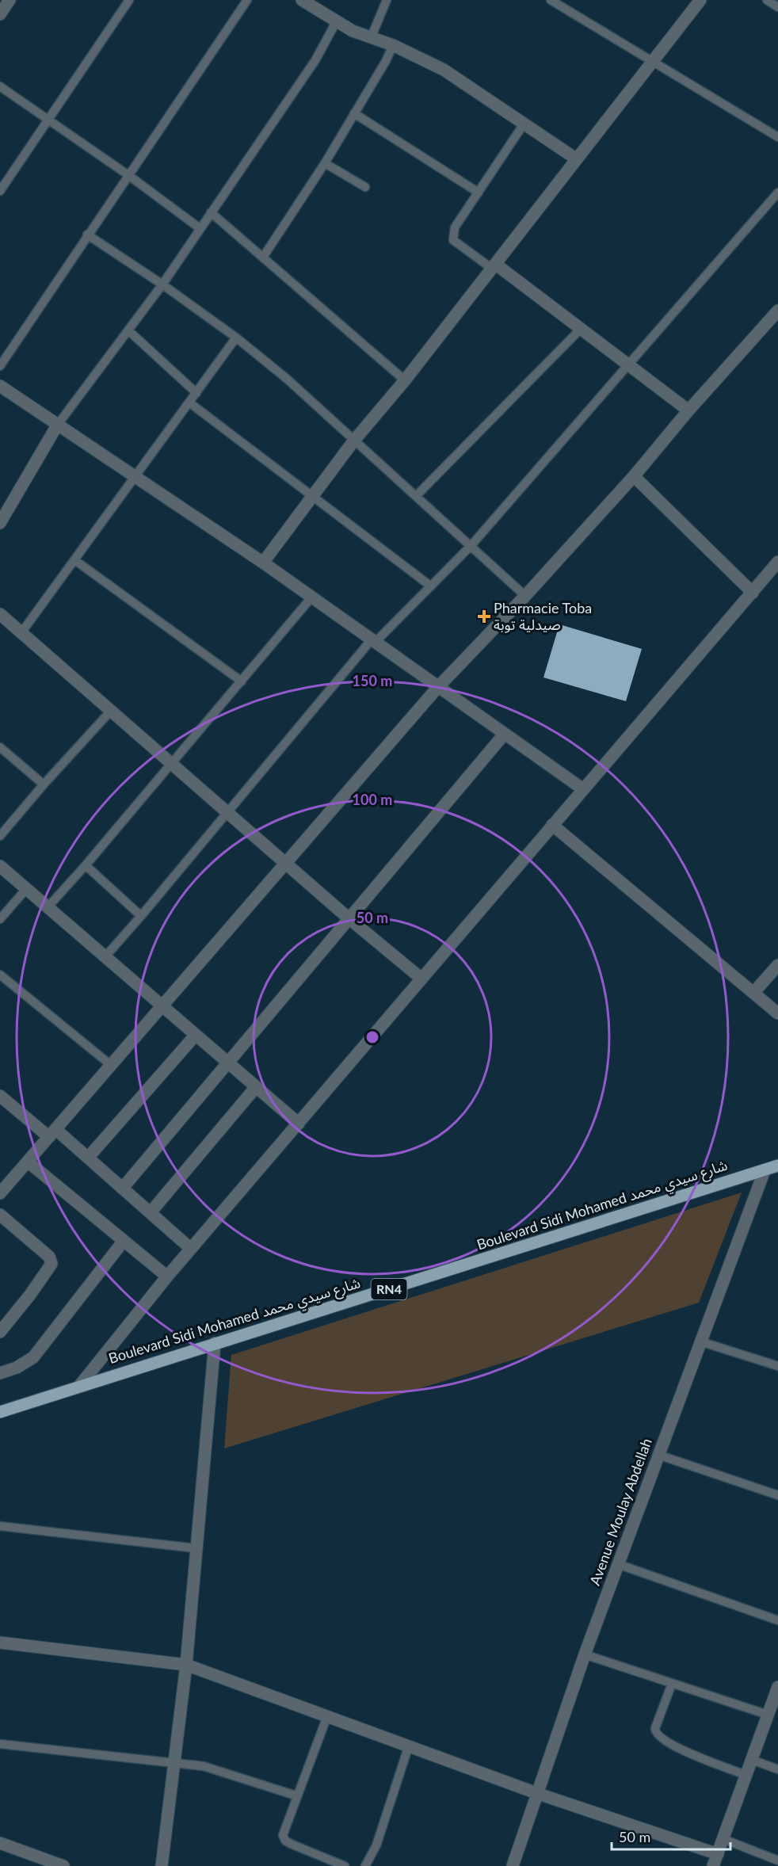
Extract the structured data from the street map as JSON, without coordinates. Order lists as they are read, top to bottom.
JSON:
{
  "streets": {
    "main road": ["Boulevard Sidi Mohamed شارع سيدي محمد", "RN4"],
    "street": ["Avenue Moulay Abdellah"]
  },
  "crossings": [
    ["Boulevard Sidi Mohamed شارع سيدي محمد", "Avenue Moulay Abdellah"]
  ],
  "places": {
    "health": ["Pharmacie Toba صيدلية توبة"]
  },
  "scale_bar": "50 m",
  "rings": ["150 m", "100 m", "50 m"]
}
